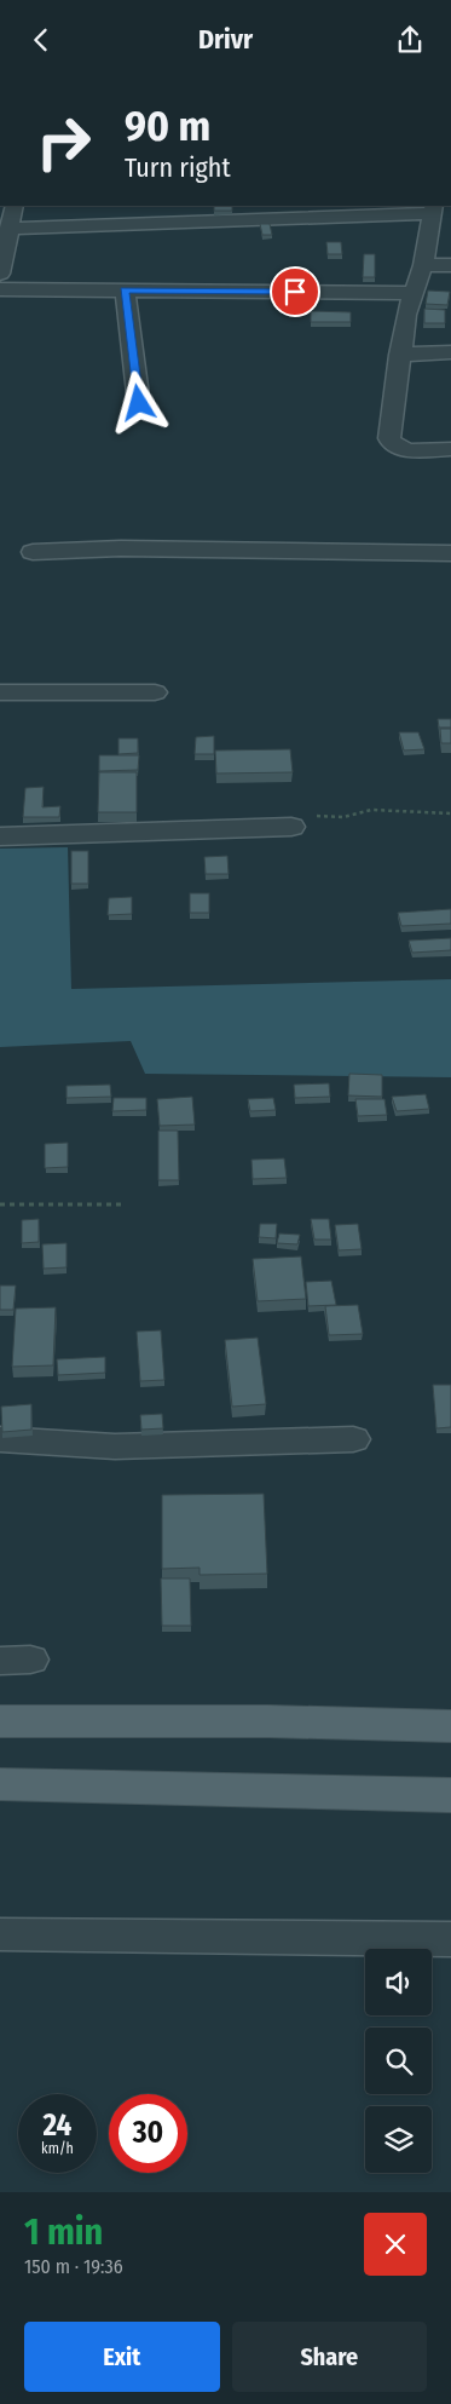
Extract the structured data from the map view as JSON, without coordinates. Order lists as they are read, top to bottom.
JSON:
{
  "page": {
    "header": "Drivr",
    "turn": ["90 m", "Turn right"],
    "speed": "24 km/h",
    "limit": "30",
    "heading": ["1 min", "150 m · 19:36"],
    "buttons": ["Exit", "Share"]
  }
}
